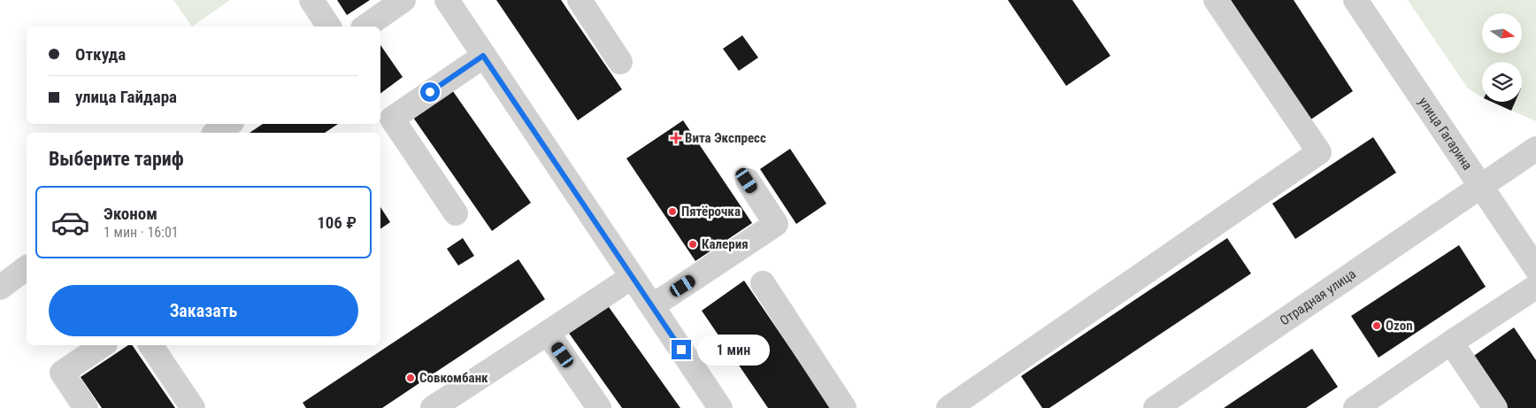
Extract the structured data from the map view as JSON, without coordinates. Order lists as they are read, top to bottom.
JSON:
{
  "streets": {
    "street": ["улица Гагарина", "Отрадная улица"]
  },
  "crossings": [
    ["улица Гагарина", "Отрадная улица"]
  ],
  "places": {
    "health": ["Вита Экспресс"],
    "other": [
      "Пятёрочка",
      "Калерия",
      "Ozon",
      "Совкомбанк"
    ]
  },
  "north": "right",
  "page": {
    "banner": ["Откуда", "улица Гайдара"],
    "heading": "Выберите тариф",
    "list": [
      {
        "name": "Эконом",
        "note": "1 мин · 16:01",
        "value": "106 ₽"
      }
    ],
    "buttons": "Заказать",
    "bubble": "1 мин"
  }
}
